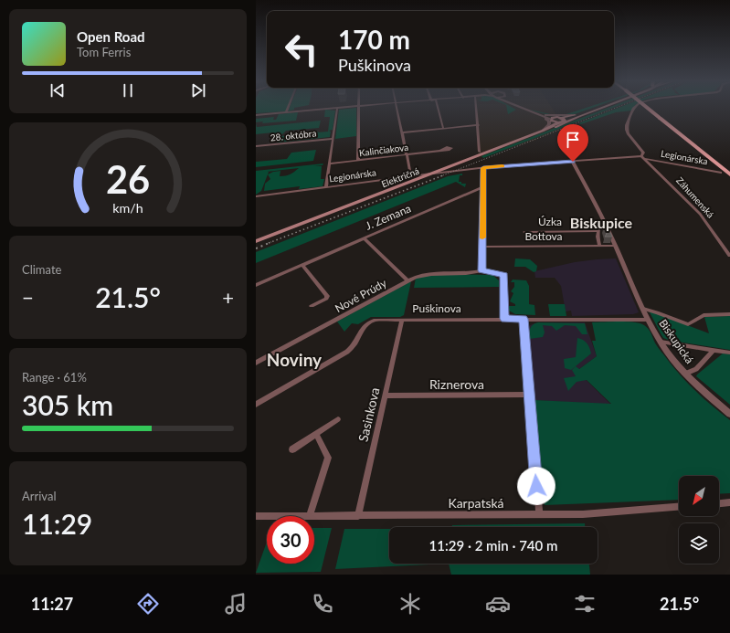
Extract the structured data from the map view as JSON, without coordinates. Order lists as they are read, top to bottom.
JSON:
{
  "streets": {
    "main road": ["Električná"],
    "street": [
      "28. októbra",
      "Kalinčiakova",
      "Legionárska",
      "Záhumenská",
      "J. Zemana",
      "Úzka",
      "Bottova",
      "Nové Prúdy",
      "Puškinova",
      "Biskupická",
      "Riznerova",
      "Sasinkova",
      "Karpatská"
    ]
  },
  "crossings": [
    ["Legionárska", "Električná"],
    ["Legionárska", "Záhumenská"],
    ["Legionárska", "Biskupická"],
    ["Nové Prúdy", "Puškinova"],
    ["Puškinova", "Biskupická"],
    ["Puškinova", "Sasinkova"],
    ["Riznerova", "Sasinkova"],
    ["Sasinkova", "Karpatská"]
  ],
  "districts": ["Biskupice", "Noviny"],
  "north": "bottom left",
  "page": {
    "turn": ["170 m", "Puškinova"],
    "song": ["Open Road", "Tom Ferris"],
    "tile": [
      "Climate",
      ["Range · 61%", "305 km"],
      ["Arrival", "11:29"]
    ],
    "heat": ["−", "21.5°", "+"],
    "limit": "30",
    "trip": "11:29 · 2 min · 740 m",
    "tabs": ["11:27", "21.5°"],
    "gauge": ["26", "km/h"]
  }
}
